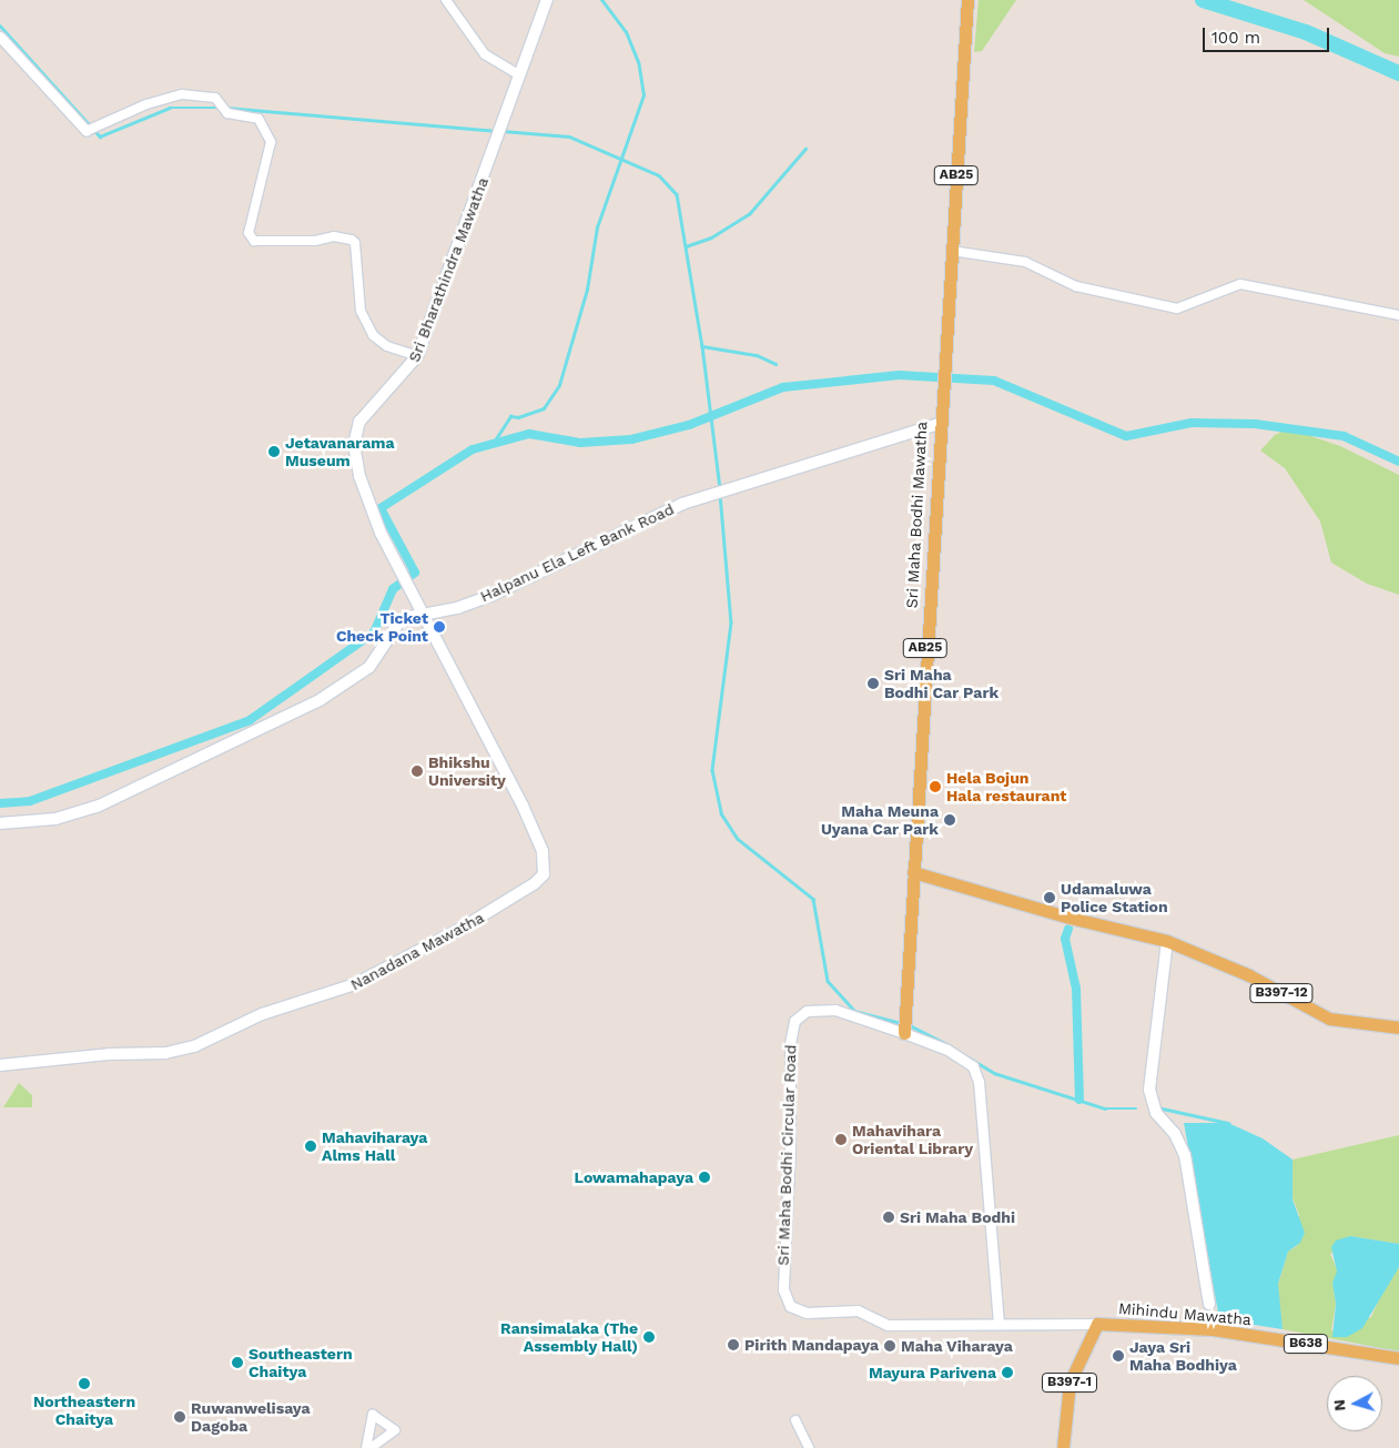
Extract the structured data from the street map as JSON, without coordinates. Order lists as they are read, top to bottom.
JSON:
{
  "streets": {
    "main road": [
      "AB25",
      "Sri Bharathindra Mawatha",
      "Sri Maha Bodhi Mawatha",
      "Halpanu Ela Left Bank Road",
      "Nanadana Mawatha",
      "B397-12",
      "Mihindu Mawatha",
      "B638",
      "B397-1"
    ],
    "street": ["Sri Maha Bodhi Circular Road"]
  },
  "crossings": [
    ["Sri Bharathindra Mawatha", "Halpanu Ela Left Bank Road"],
    ["Sri Bharathindra Mawatha", "Nanadana Mawatha"],
    ["Sri Maha Bodhi Mawatha", "Halpanu Ela Left Bank Road"],
    ["Sri Maha Bodhi Mawatha", "B397-12"],
    ["Sri Maha Bodhi Mawatha", "Sri Maha Bodhi Circular Road"],
    ["Halpanu Ela Left Bank Road", "Nanadana Mawatha"],
    ["Sri Maha Bodhi Circular Road", "B638"],
    ["Mihindu Mawatha", "B638"]
  ],
  "places": [
    "Jetavanarama Museum",
    "Ticket Check Point",
    "Sri Maha Bodhi Car Park",
    "Bhikshu University",
    "Hela Bojun Hala restaurant",
    "Maha Meuna Uyana Car Park",
    "Udamaluwa Police Station",
    "Mahavihara Oriental Library",
    "Mahaviharaya Alms Hall",
    "Lowamahapaya",
    "Sri Maha Bodhi",
    "Ransimalaka (The Assembly Hall)",
    "Pirith Mandapaya",
    "Maha Viharaya",
    "Jaya Sri Maha Bodhiya",
    "Southeastern Chaitya",
    "Mayura Parivena",
    "Northeastern Chaitya",
    "Ruwanwelisaya Dagoba"
  ],
  "scale_bar": "100 m",
  "north": "left"
}
